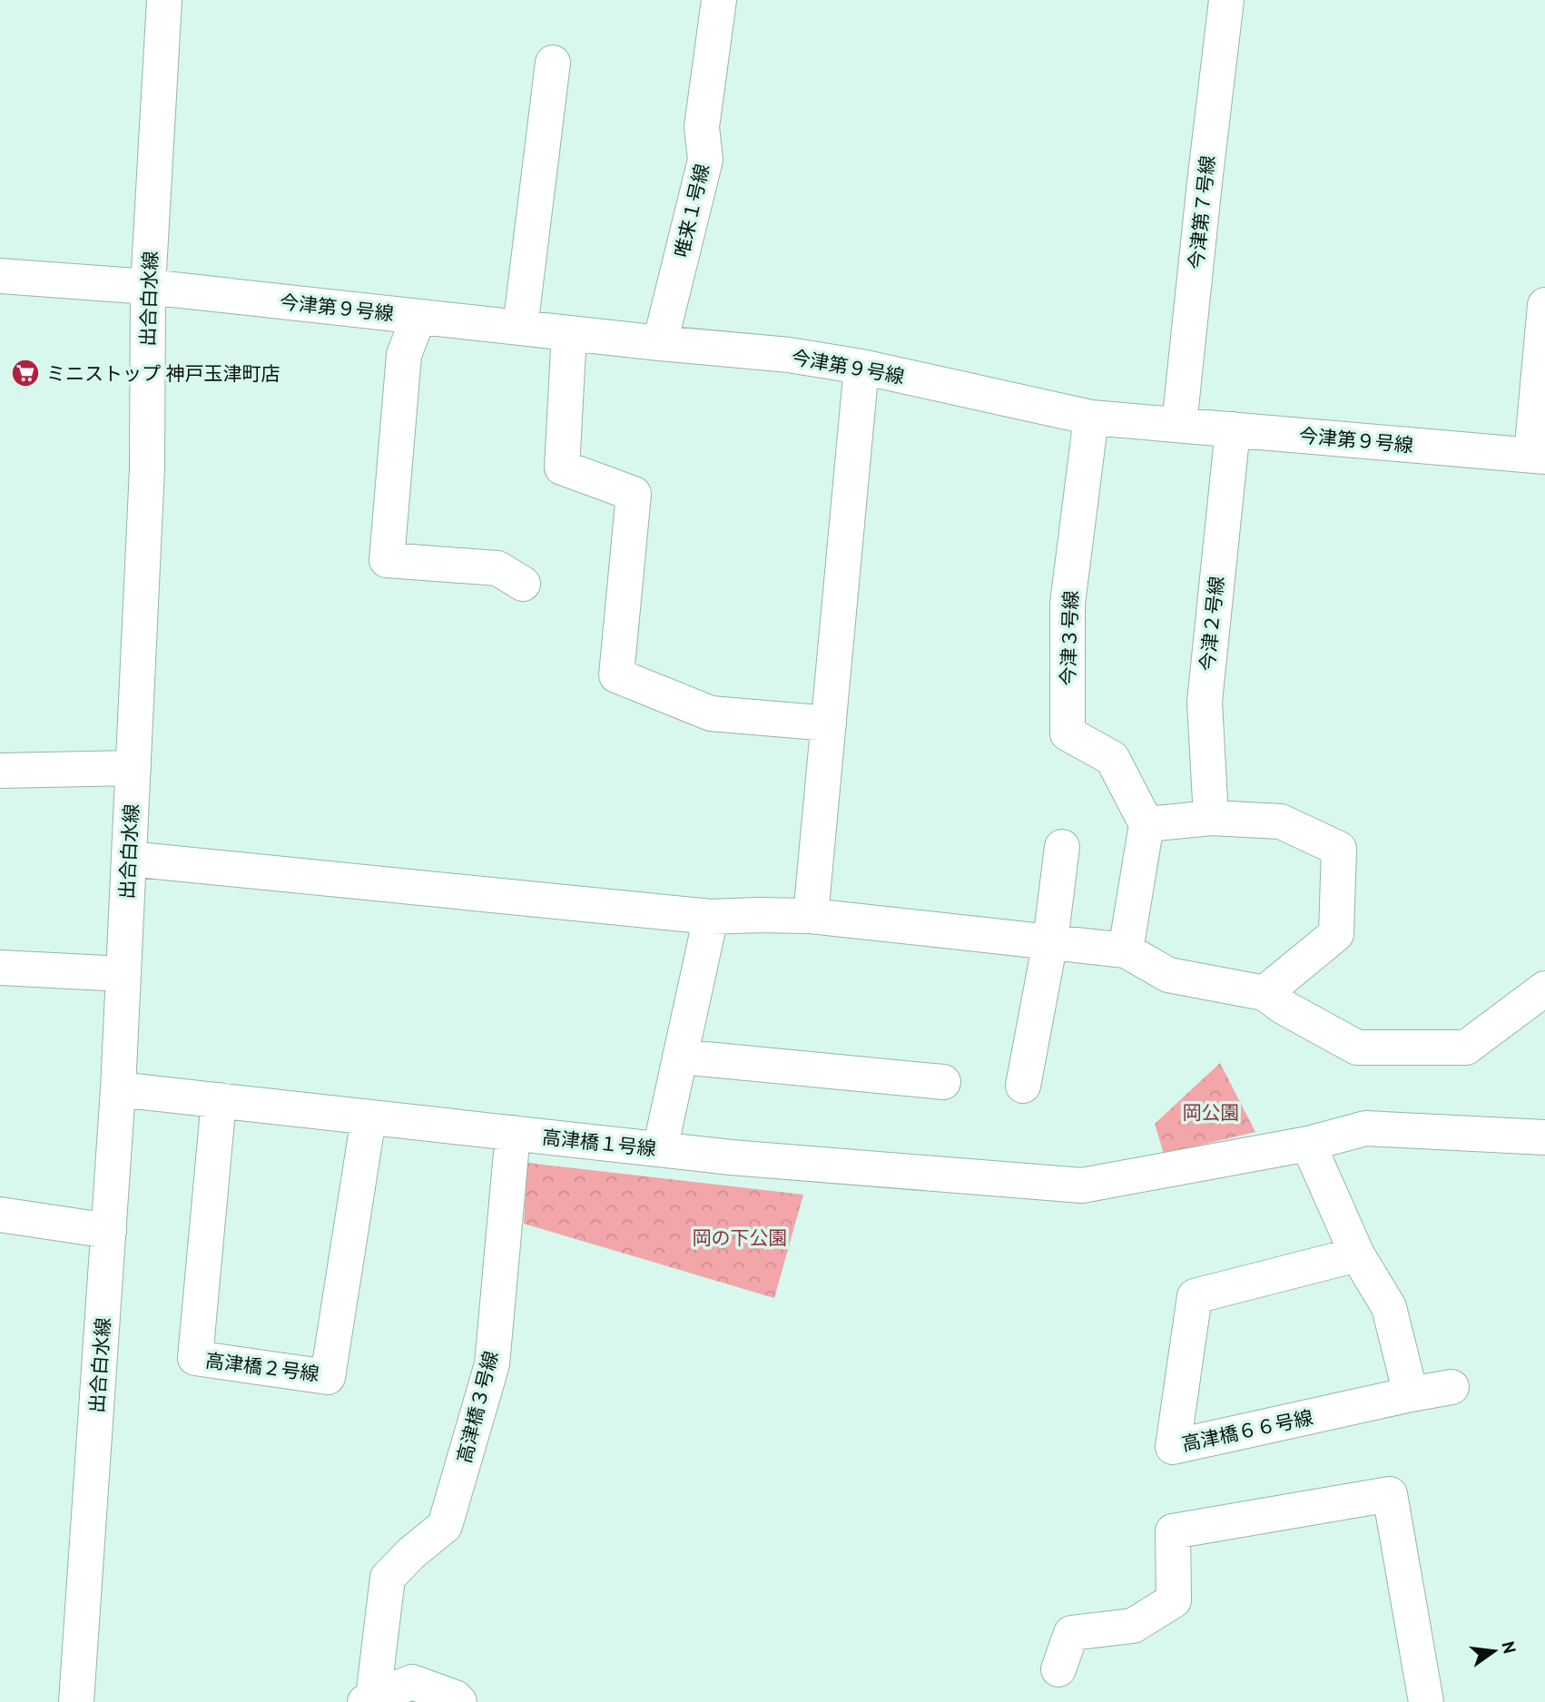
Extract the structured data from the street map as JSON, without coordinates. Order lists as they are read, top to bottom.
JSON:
{
  "streets": {
    "street": [
      "唯来１号線",
      "今津第７号線",
      "出合白水線",
      "今津第９号線",
      "今津２号線",
      "今津３号線",
      "高津橋１号線",
      "高津橋２号線",
      "高津橋３号線",
      "高津橋６６号線"
    ]
  },
  "crossings": [
    ["唯来１号線", "今津第９号線"],
    ["今津第７号線", "今津第９号線"],
    ["出合白水線", "今津第９号線"],
    ["出合白水線", "高津橋１号線"],
    ["今津第９号線", "今津２号線"],
    ["今津第９号線", "今津３号線"],
    ["今津２号線", "今津３号線"],
    ["高津橋１号線", "高津橋２号線"],
    ["高津橋１号線", "高津橋３号線"]
  ],
  "parks": ["岡公園", "岡の下公園"],
  "places": {
    "supermarket": ["ミニストップ 神戸玉津町店"]
  },
  "north": "right"
}
